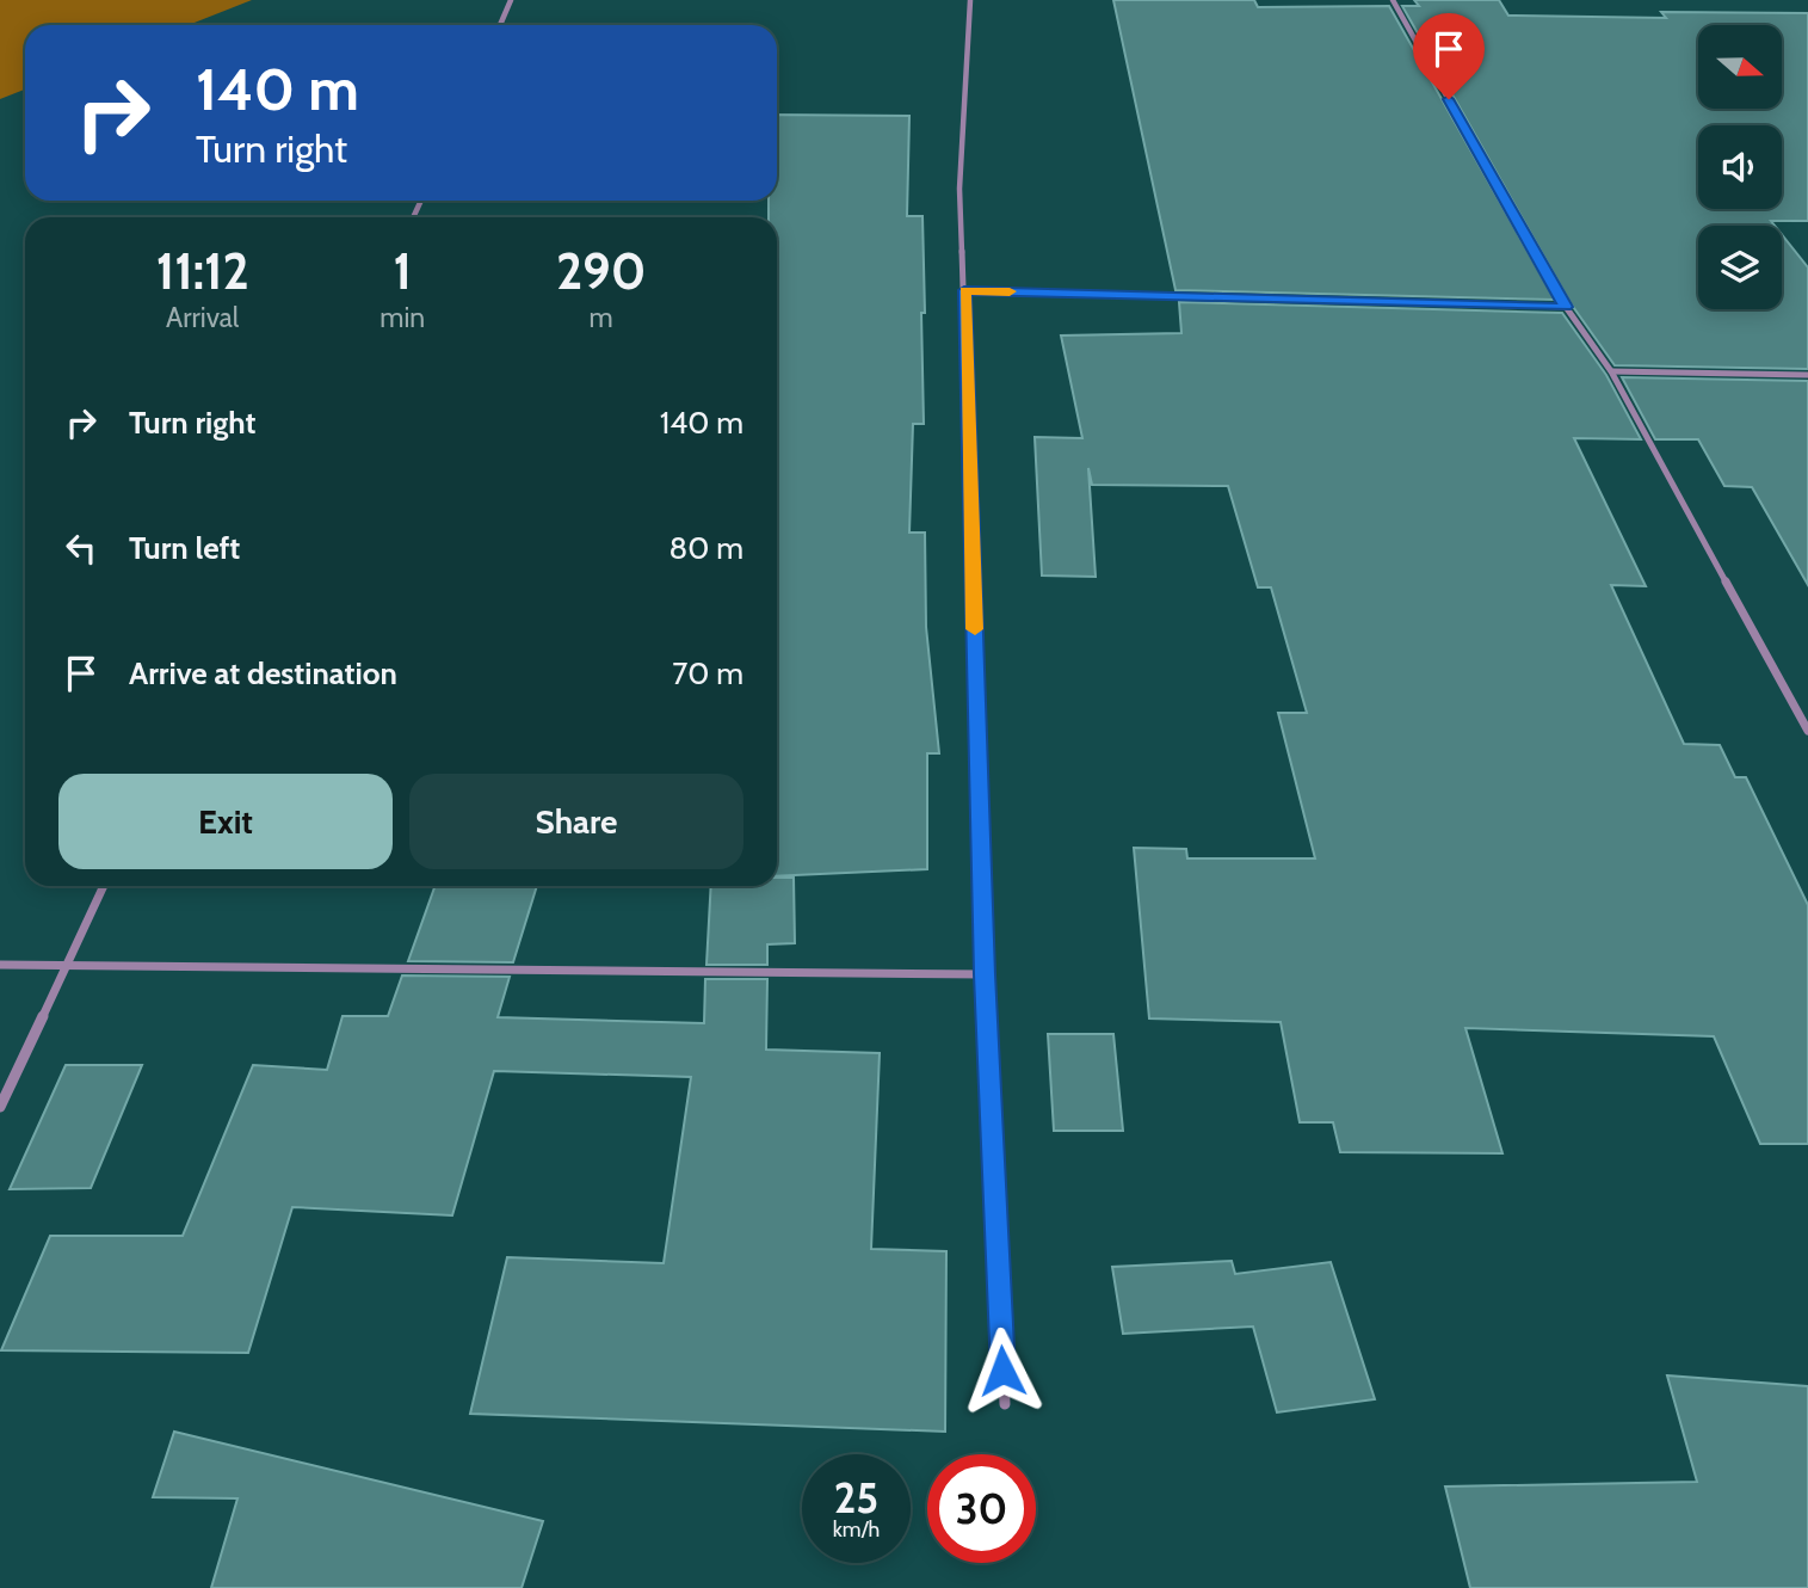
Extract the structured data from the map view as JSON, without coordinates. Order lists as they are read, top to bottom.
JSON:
{
  "north": "right",
  "page": {
    "turn": ["140 m", "Turn right"],
    "eta": [
      "11:12",
      "Arrival",
      "1",
      "min",
      "290",
      "m"
    ],
    "list": [
      {
        "name": "Turn right",
        "value": "140 m"
      },
      {
        "name": "Turn left",
        "value": "80 m"
      },
      {
        "name": "Arrive at destination",
        "value": "70 m"
      }
    ],
    "buttons": ["Exit", "Share"],
    "speed": "25 km/h",
    "limit": "30"
  }
}
